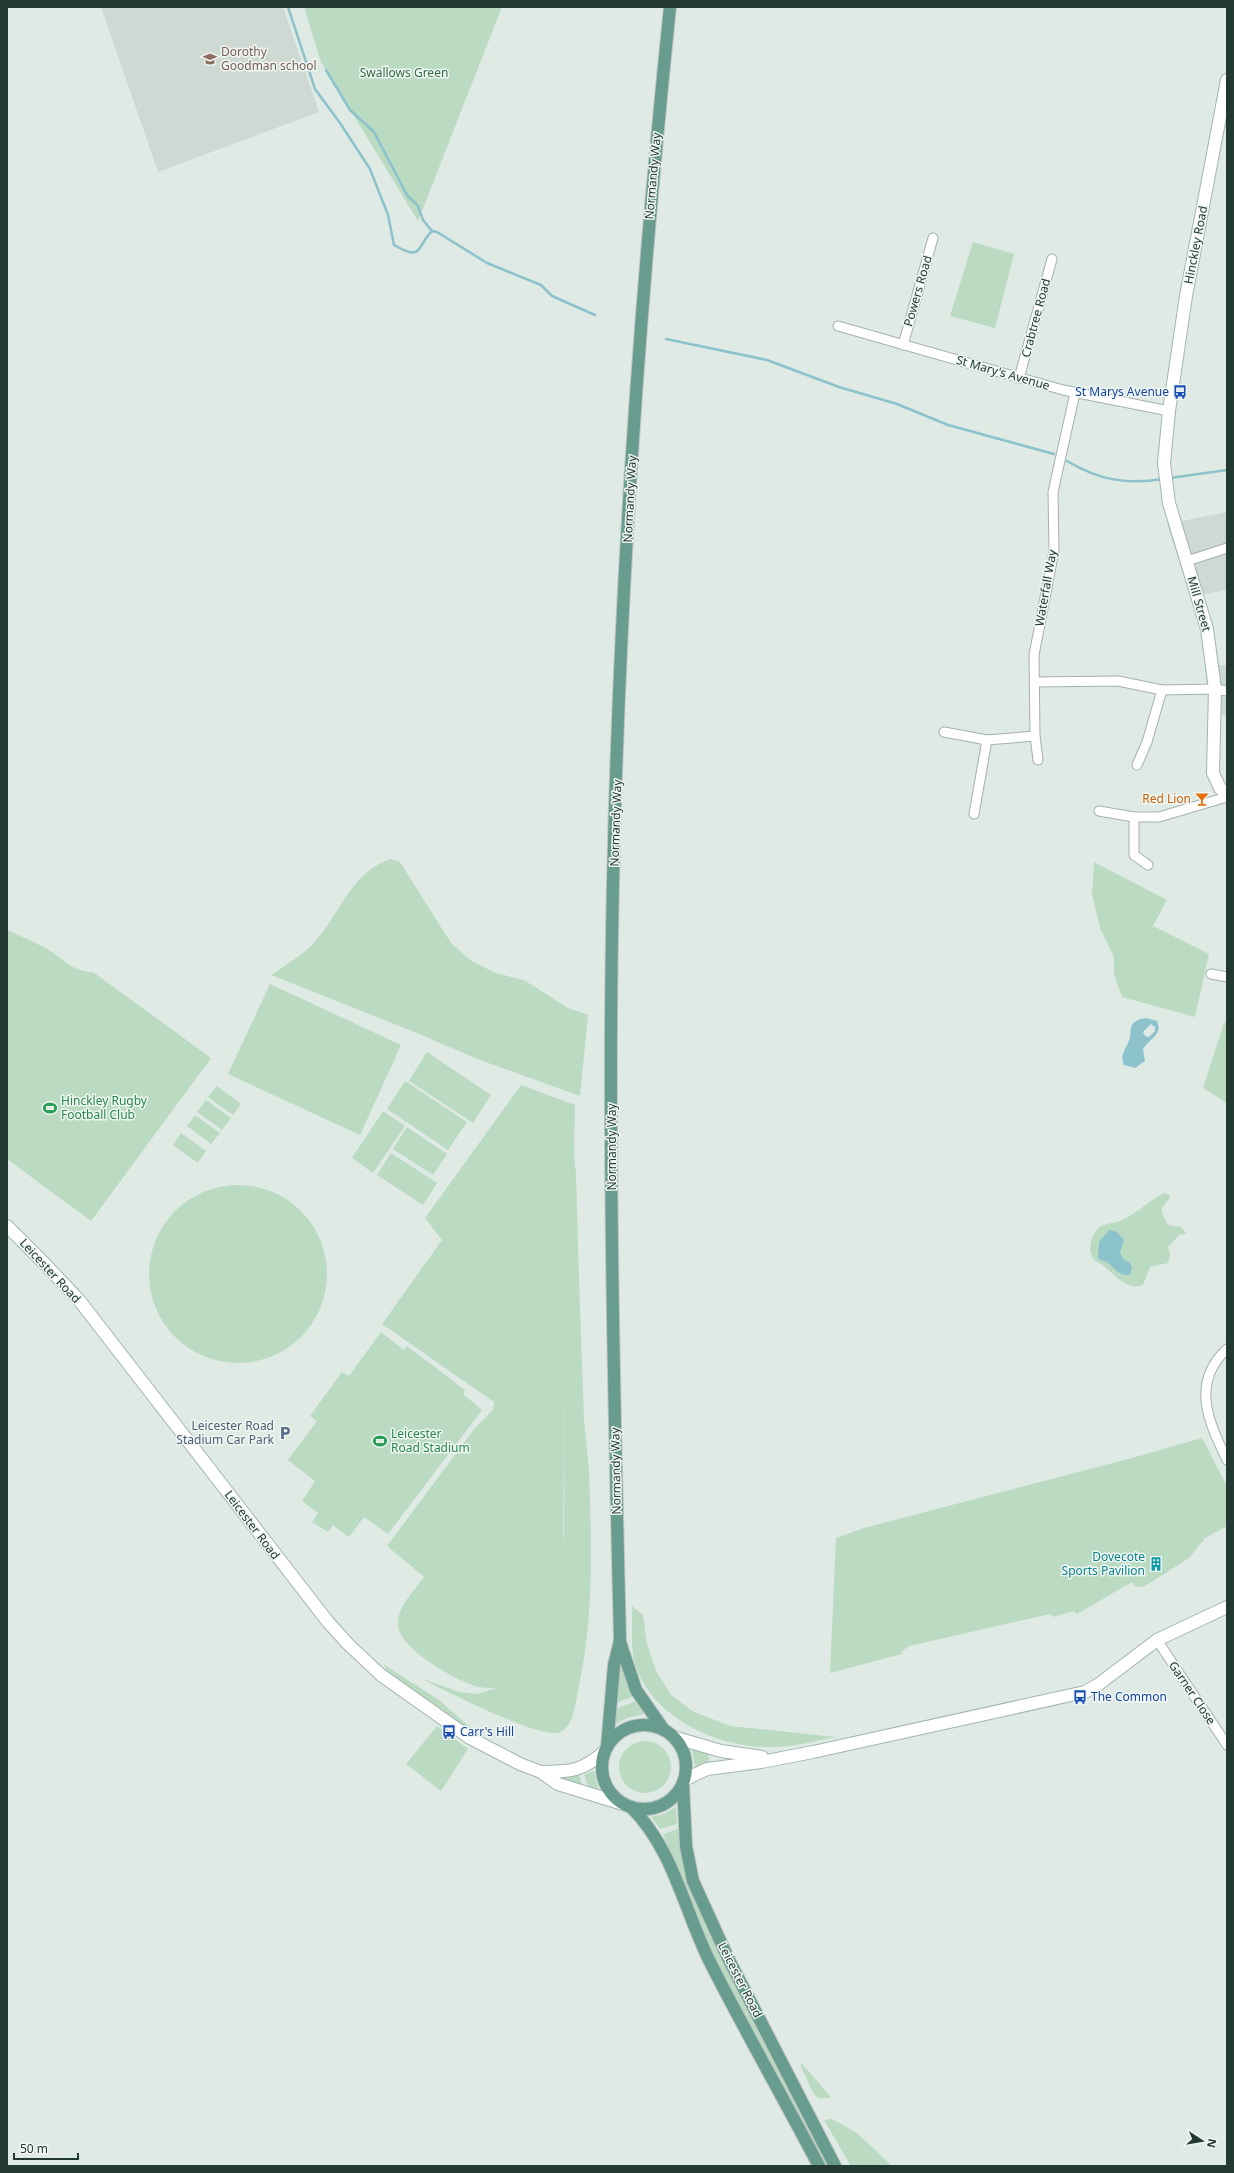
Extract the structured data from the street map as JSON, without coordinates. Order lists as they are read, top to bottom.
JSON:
{
  "streets": {
    "main road": ["Normandy Way", "Leicester Road"],
    "street": [
      "Hinckley Road",
      "Powers Road",
      "Crabtree Road",
      "St Mary's Avenue",
      "Waterfall Way",
      "Mill Street",
      "Garner Close"
    ]
  },
  "crossings": [
    ["Normandy Way", "Leicester Road"],
    ["Hinckley Road", "St Mary's Avenue"],
    ["Hinckley Road", "Mill Street"],
    ["Powers Road", "St Mary's Avenue"],
    ["Crabtree Road", "St Mary's Avenue"],
    ["St Mary's Avenue", "Waterfall Way"],
    ["St Mary's Avenue", "Mill Street"]
  ],
  "parks": ["Swallows Green"],
  "places": {
    "school or university": ["Dorothy Goodman school"],
    "bus stop": ["St Marys Avenue", "The Common", "Carr's Hill"],
    "bar": ["Red Lion"],
    "sports": ["Hinckley Rugby Football Club", "Leicester Road Stadium"],
    "parking": ["Leicester Road Stadium Car Park"],
    "building": ["Dovecote Sports Pavilion"]
  },
  "scale_bar": "50 m",
  "north": "right"
}
